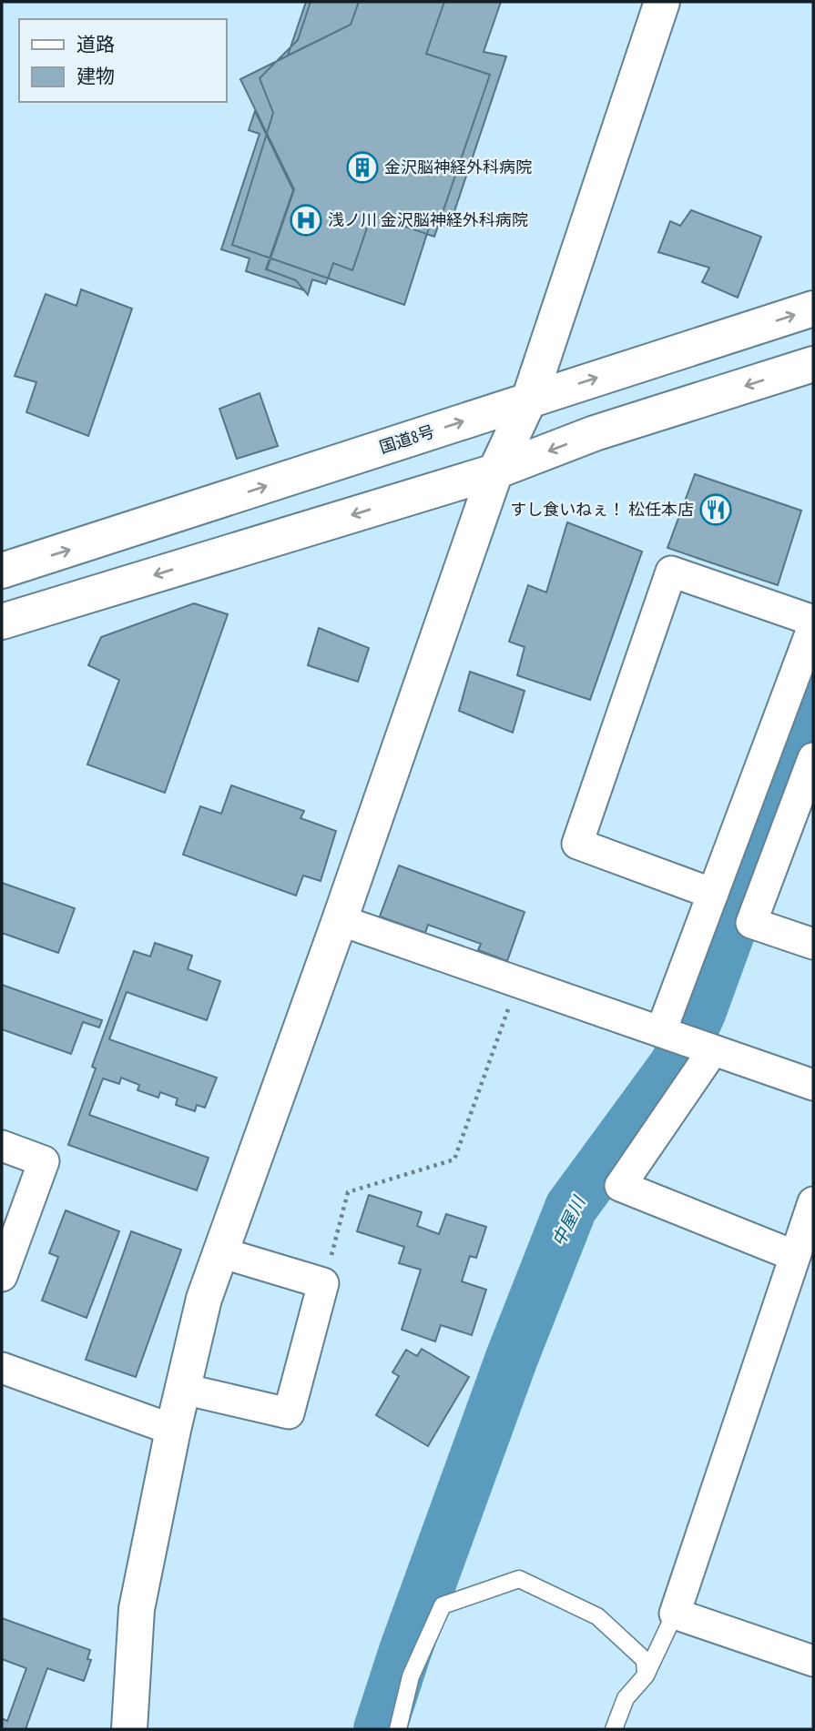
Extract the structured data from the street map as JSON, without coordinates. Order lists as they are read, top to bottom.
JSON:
{
  "streets": {
    "main road": ["国道8号"]
  },
  "water": ["中屋川"],
  "places": {
    "building": ["金沢脳神経外科病院"],
    "hospital": ["浅ノ川 金沢脳神経外科病院"],
    "restaurant": ["すし食いねぇ！ 松任本店"]
  },
  "legend": ["道路", "建物"]
}
